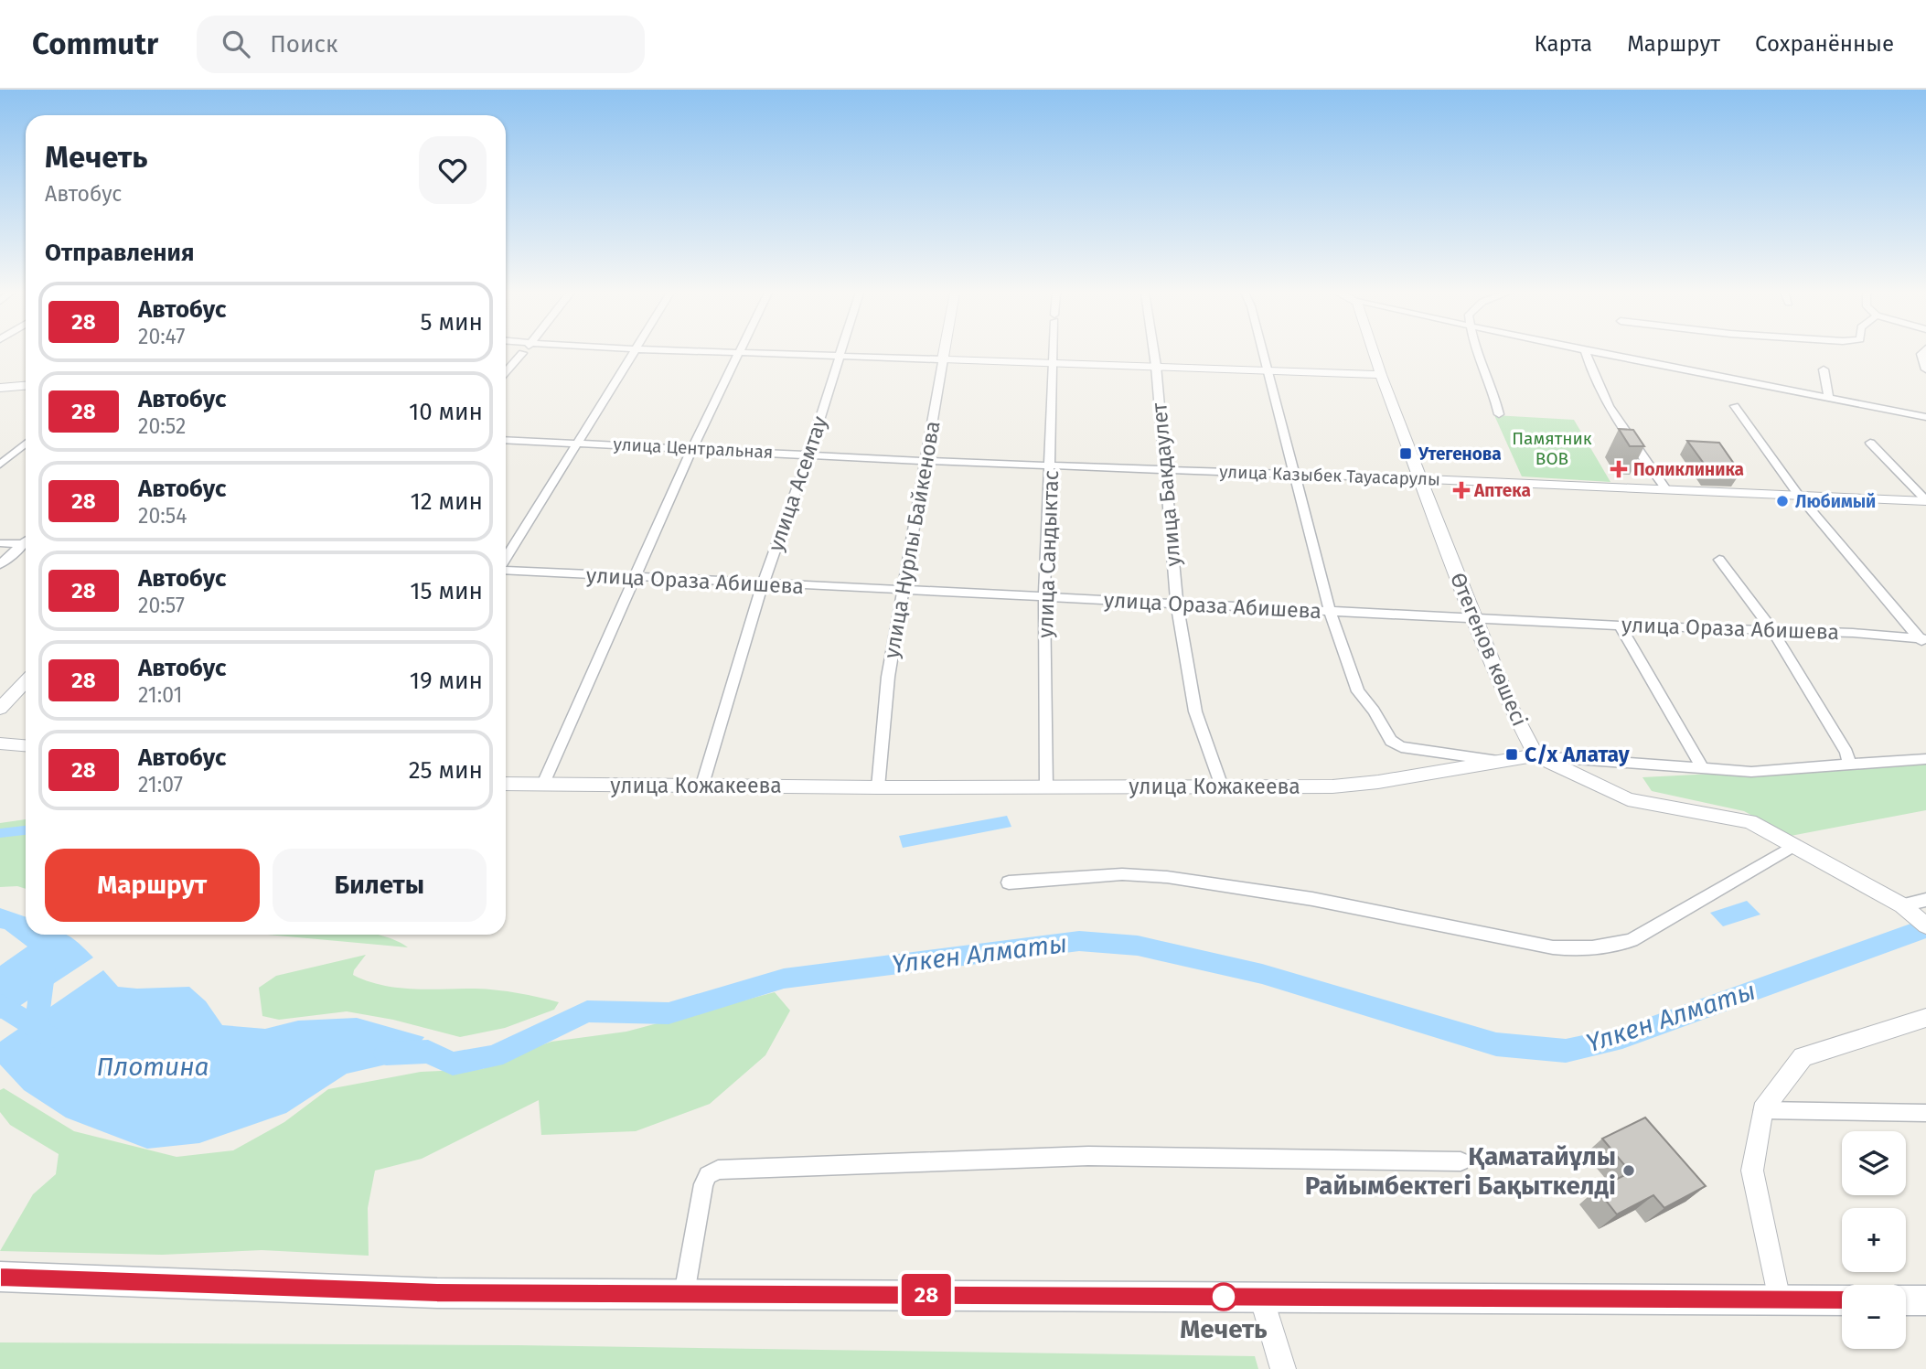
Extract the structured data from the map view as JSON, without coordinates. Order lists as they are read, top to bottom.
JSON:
{
  "streets": {
    "street": [
      "улица Центральная",
      "улица Казыбек Тауасарулы",
      "улица Асемтау",
      "улица Бакдаулет",
      "улица Нурлы Байкенова",
      "улица Сандыктас",
      "улица Ораза Абишева",
      "Өтегенов көшесі",
      "улица Кожакеева"
    ]
  },
  "crossings": [
    ["улица Центральная", "улица Казыбек Тауасарулы"],
    ["улица Центральная", "улица Асемтау"],
    ["улица Центральная", "улица Нурлы Байкенова"],
    ["улица Казыбек Тауасарулы", "улица Бакдаулет"],
    ["улица Казыбек Тауасарулы", "улица Нурлы Байкенова"],
    ["улица Казыбек Тауасарулы", "улица Сандыктас"],
    ["улица Казыбек Тауасарулы", "Өтегенов көшесі"],
    ["улица Асемтау", "улица Ораза Абишева"],
    ["улица Асемтау", "улица Кожакеева"],
    ["улица Бакдаулет", "улица Ораза Абишева"],
    ["улица Бакдаулет", "улица Кожакеева"],
    ["улица Нурлы Байкенова", "улица Ораза Абишева"],
    ["улица Нурлы Байкенова", "улица Кожакеева"],
    ["улица Сандыктас", "улица Ораза Абишева"],
    ["улица Сандыктас", "улица Кожакеева"],
    ["улица Ораза Абишева", "Өтегенов көшесі"],
    ["Өтегенов көшесі", "улица Кожакеева"]
  ],
  "water": ["Үлкен Алматы", "Плотина"],
  "parks": ["Памятник ВОВ"],
  "places": {
    "transit": ["Утегенова", "С/х Алатау"],
    "health": ["Поликлиника", "Аптека"],
    "other": ["Любимый", "Қаматайұлы Райымбектегі Бақыткелді", "Мечеть"]
  },
  "lines": ["bus line 28"],
  "page": {
    "header": "Commutr",
    "search": "Поиск",
    "nav": ["Карта", "Маршрут", "Сохранённые"],
    "on_map": "28",
    "heading": [
      ["Мечеть", "Автобус"],
      "Отправления"
    ],
    "list": [
      {
        "mark": "28",
        "name": "Автобус",
        "note": "20:47",
        "value": "5 мин"
      },
      {
        "mark": "28",
        "name": "Автобус",
        "note": "20:52",
        "value": "10 мин"
      },
      {
        "mark": "28",
        "name": "Автобус",
        "note": "20:54",
        "value": "12 мин"
      },
      {
        "mark": "28",
        "name": "Автобус",
        "note": "20:57",
        "value": "15 мин"
      },
      {
        "mark": "28",
        "name": "Автобус",
        "note": "21:01",
        "value": "19 мин"
      },
      {
        "mark": "28",
        "name": "Автобус",
        "note": "21:07",
        "value": "25 мин"
      }
    ],
    "buttons": ["Маршрут", "Билеты"],
    "map_buttons": ["+", "−"]
  }
}
